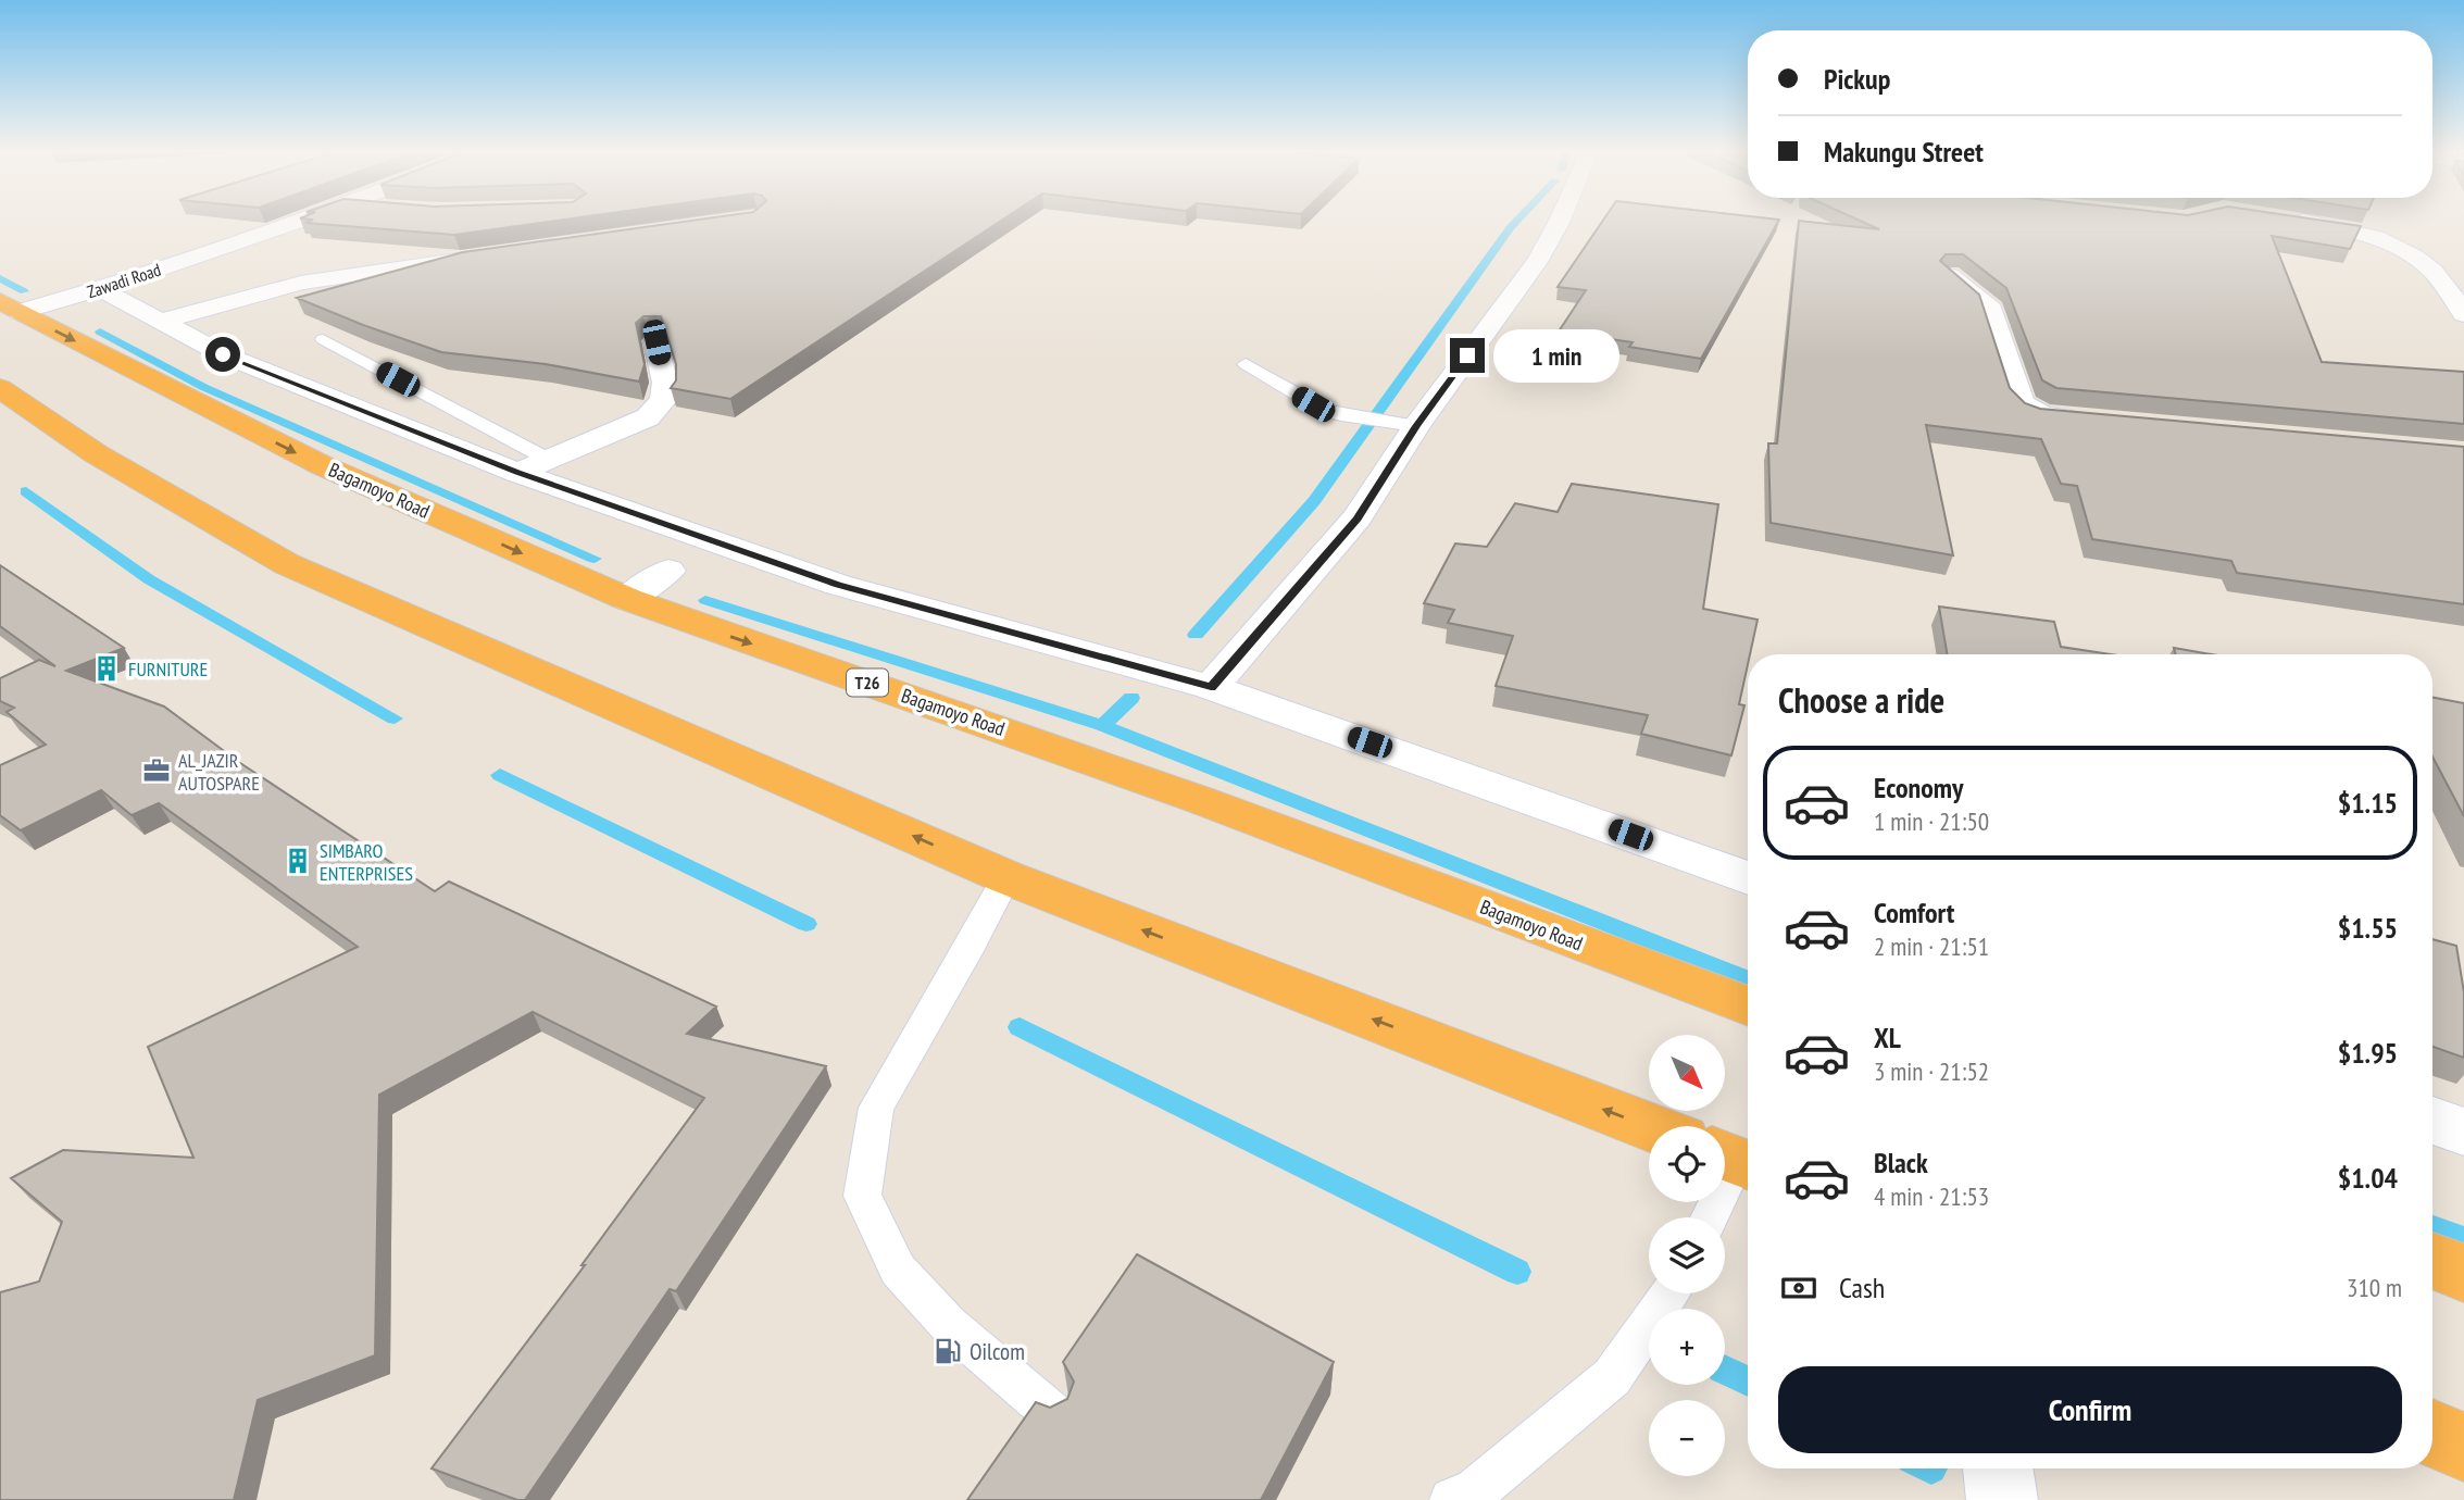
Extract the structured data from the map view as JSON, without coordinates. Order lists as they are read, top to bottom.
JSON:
{
  "streets": {
    "highway": ["Bagamoyo Road", "T26"],
    "street": ["Zawadi Road"]
  },
  "crossings": [
    ["Zawadi Road", "Bagamoyo Road"]
  ],
  "places": {
    "building": ["FURNITURE", "SIMBARO ENTERPRISES"],
    "office": ["AL_JAZIR AUTOSPARE"],
    "fuel station": ["Oilcom"]
  },
  "north": "bottom right",
  "page": {
    "banner": ["Pickup", "Makungu Street"],
    "bubble": "1 min",
    "heading": "Choose a ride",
    "list": [
      {
        "name": "Economy",
        "note": "1 min · 21:50",
        "value": "$1.15"
      },
      {
        "name": "Comfort",
        "note": "2 min · 21:51",
        "value": "$1.55"
      },
      {
        "name": "XL",
        "note": "3 min · 21:52",
        "value": "$1.95"
      },
      {
        "name": "Black",
        "note": "4 min · 21:53",
        "value": "$1.04"
      }
    ],
    "map_buttons": ["+", "−"],
    "pay": ["Cash", "310 m"],
    "buttons": "Confirm"
  }
}
